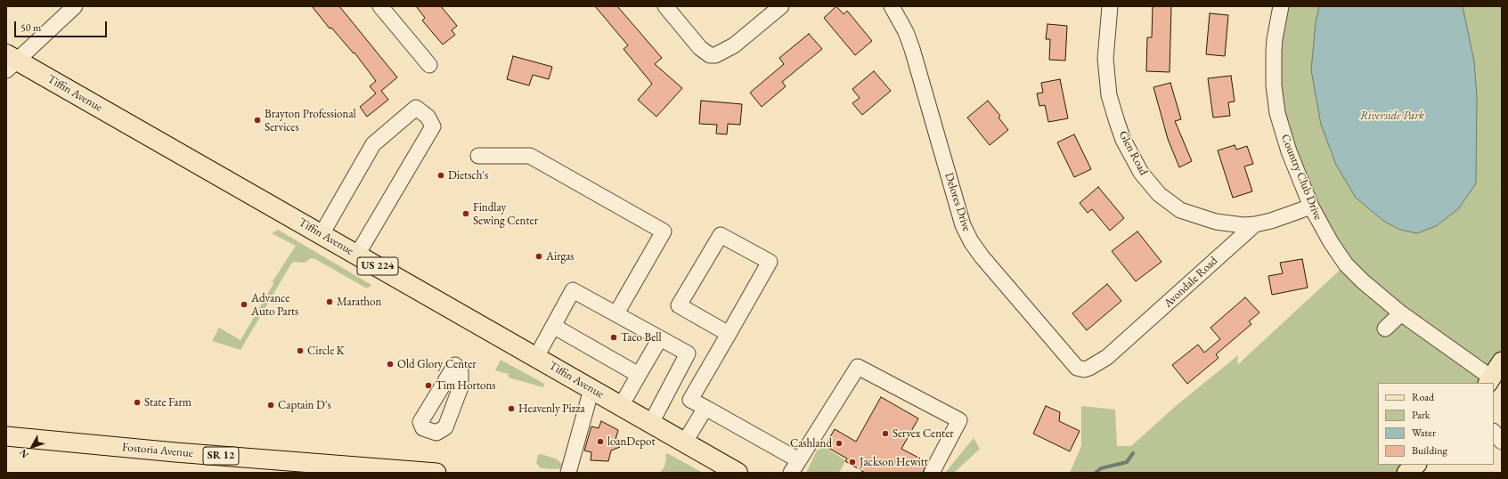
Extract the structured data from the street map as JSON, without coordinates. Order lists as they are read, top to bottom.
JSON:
{
  "streets": {
    "highway": ["Tiffin Avenue", "US 224"],
    "main road": ["Fostoria Avenue", "SR 12"],
    "street": [
      "Glen Road",
      "Country Club Drive",
      "Delores Drive",
      "Avondale Road"
    ]
  },
  "crossings": [
    ["Glen Road", "Avondale Road"],
    ["Country Club Drive", "Avondale Road"],
    ["Delores Drive", "Avondale Road"]
  ],
  "parks": ["Riverside Park"],
  "places": [
    "Brayton Professional Services",
    "Dietsch's",
    "Findlay Sewing Center",
    "Airgas",
    "Marathon",
    "Advance Auto Parts",
    "Taco Bell",
    "Circle K",
    "Old Glory Center",
    "Tim Hortons",
    "State Farm",
    "Captain D's",
    "Heavenly Pizza",
    "Servex Center",
    "loanDepot",
    "Cashland",
    "Jackson Hewitt"
  ],
  "legend": [
    "Road",
    "Park",
    "Water",
    "Building"
  ],
  "scale_bar": "50 m",
  "north": "bottom left"
}
